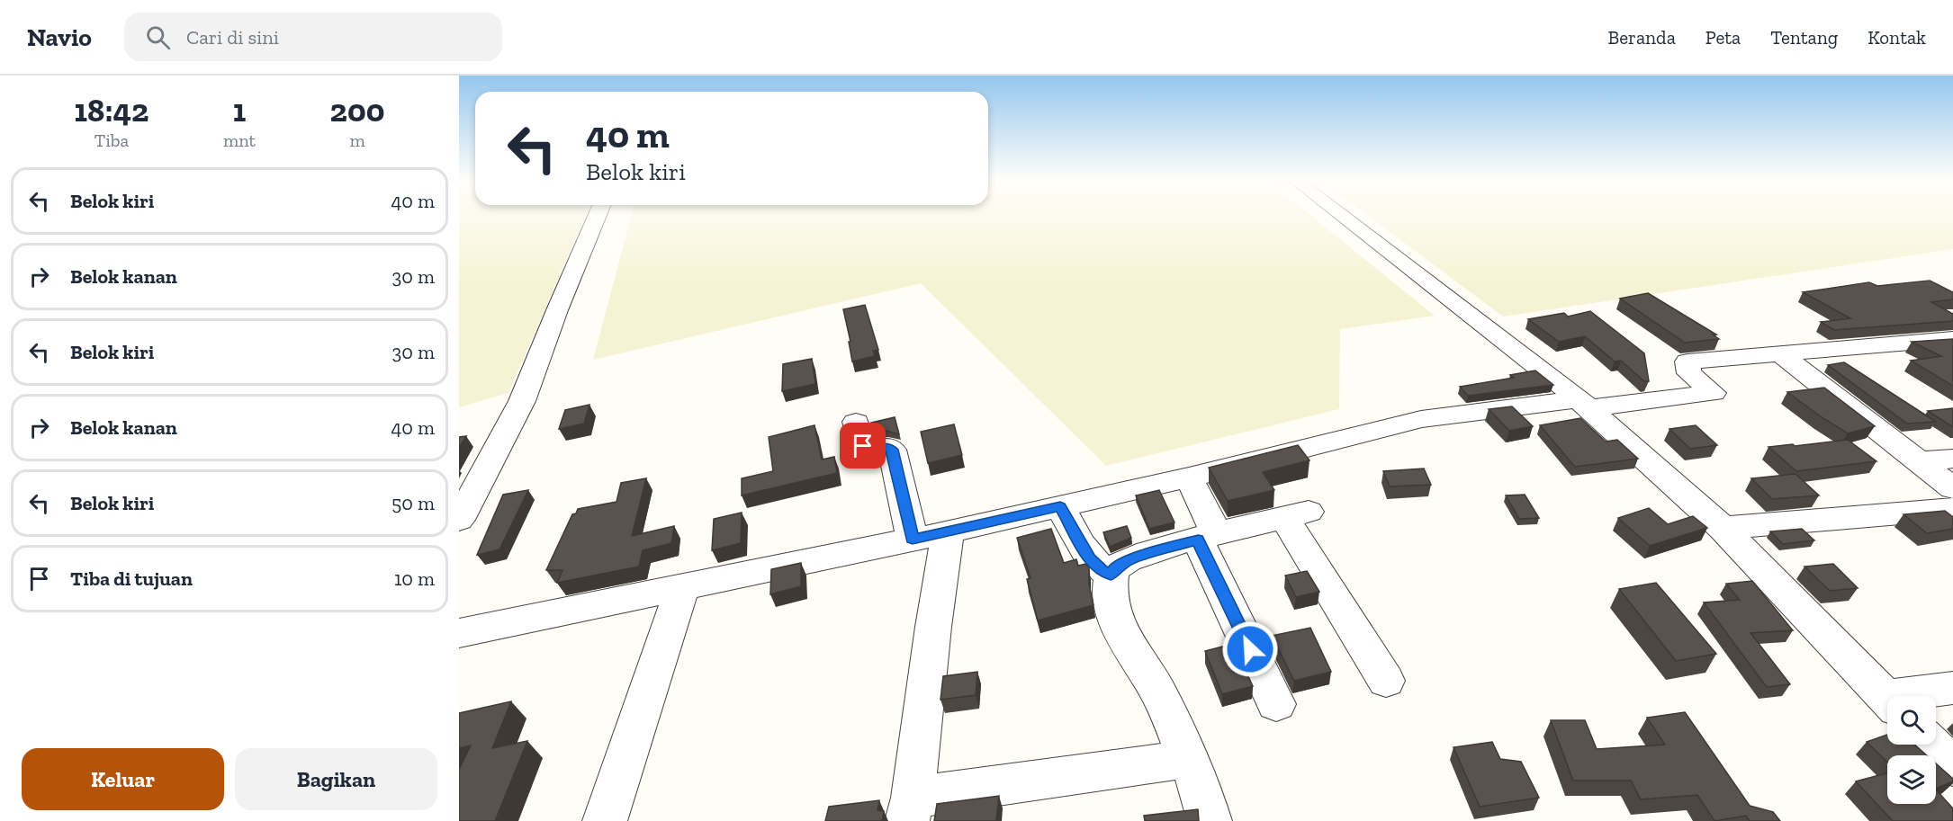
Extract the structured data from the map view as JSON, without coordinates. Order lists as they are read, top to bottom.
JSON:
{
  "page": {
    "header": "Navio",
    "search": "Cari di sini",
    "nav": [
      "Beranda",
      "Peta",
      "Tentang",
      "Kontak"
    ],
    "eta": [
      "18:42",
      "Tiba",
      "1",
      "mnt",
      "200",
      "m"
    ],
    "turn": ["40 m", "Belok kiri"],
    "list": [
      {
        "name": "Belok kiri",
        "value": "40 m"
      },
      {
        "name": "Belok kanan",
        "value": "30 m"
      },
      {
        "name": "Belok kiri",
        "value": "30 m"
      },
      {
        "name": "Belok kanan",
        "value": "40 m"
      },
      {
        "name": "Belok kiri",
        "value": "50 m"
      },
      {
        "name": "Tiba di tujuan",
        "value": "10 m"
      }
    ],
    "buttons": ["Keluar", "Bagikan"]
  }
}
